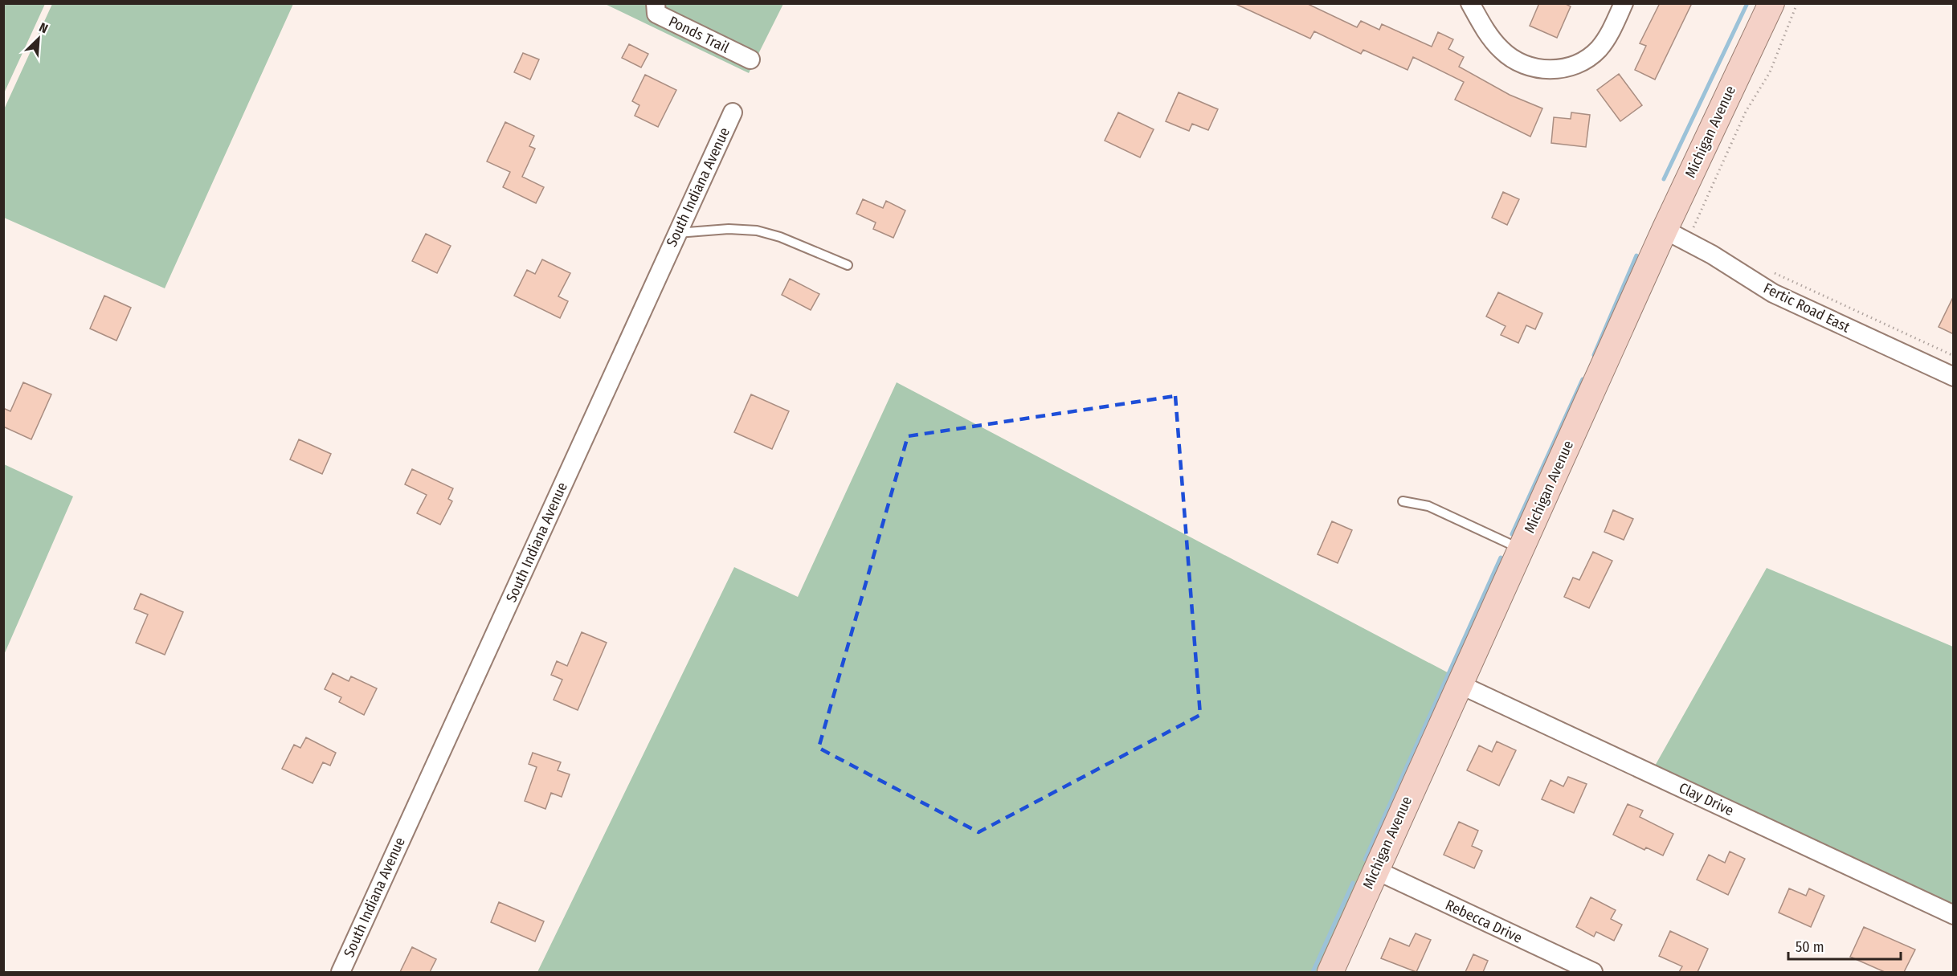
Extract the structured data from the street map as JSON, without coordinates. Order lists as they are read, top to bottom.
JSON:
{
  "streets": {
    "street": [
      "Ponds Trail",
      "Michigan Avenue",
      "South Indiana Avenue",
      "Fertic Road East",
      "Clay Drive",
      "Rebecca Drive"
    ]
  },
  "crossings": [
    ["Michigan Avenue", "Fertic Road East"],
    ["Michigan Avenue", "Clay Drive"],
    ["Michigan Avenue", "Rebecca Drive"]
  ],
  "scale_bar": "50 m",
  "north": "top right"
}
